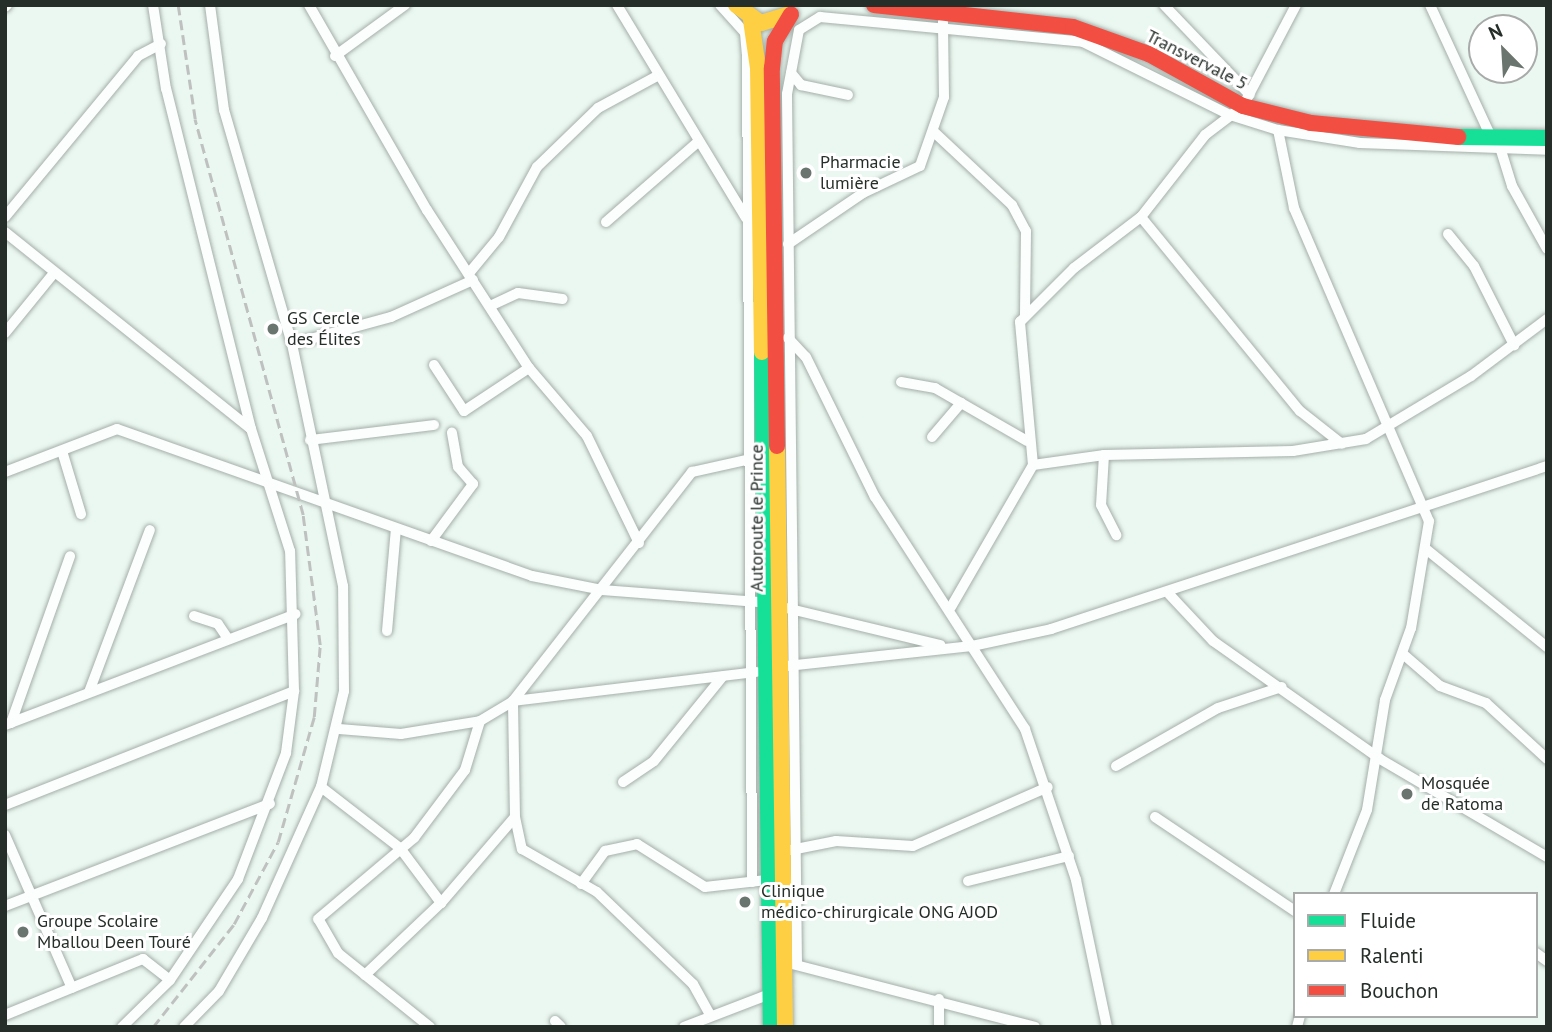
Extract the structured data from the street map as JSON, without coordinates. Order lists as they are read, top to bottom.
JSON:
{
  "streets": {
    "main road": ["Transvervale 5", "Autoroute le Prince"]
  },
  "places": [
    "Pharmacie lumière",
    "GS Cercle des Élites",
    "Mosquée de Ratoma",
    "Clinique médico-chirurgicale ONG AJOD",
    "Groupe Scolaire Mballou Deen Touré"
  ],
  "legend": ["Fluide", "Ralenti", "Bouchon"],
  "north": "top left"
}
